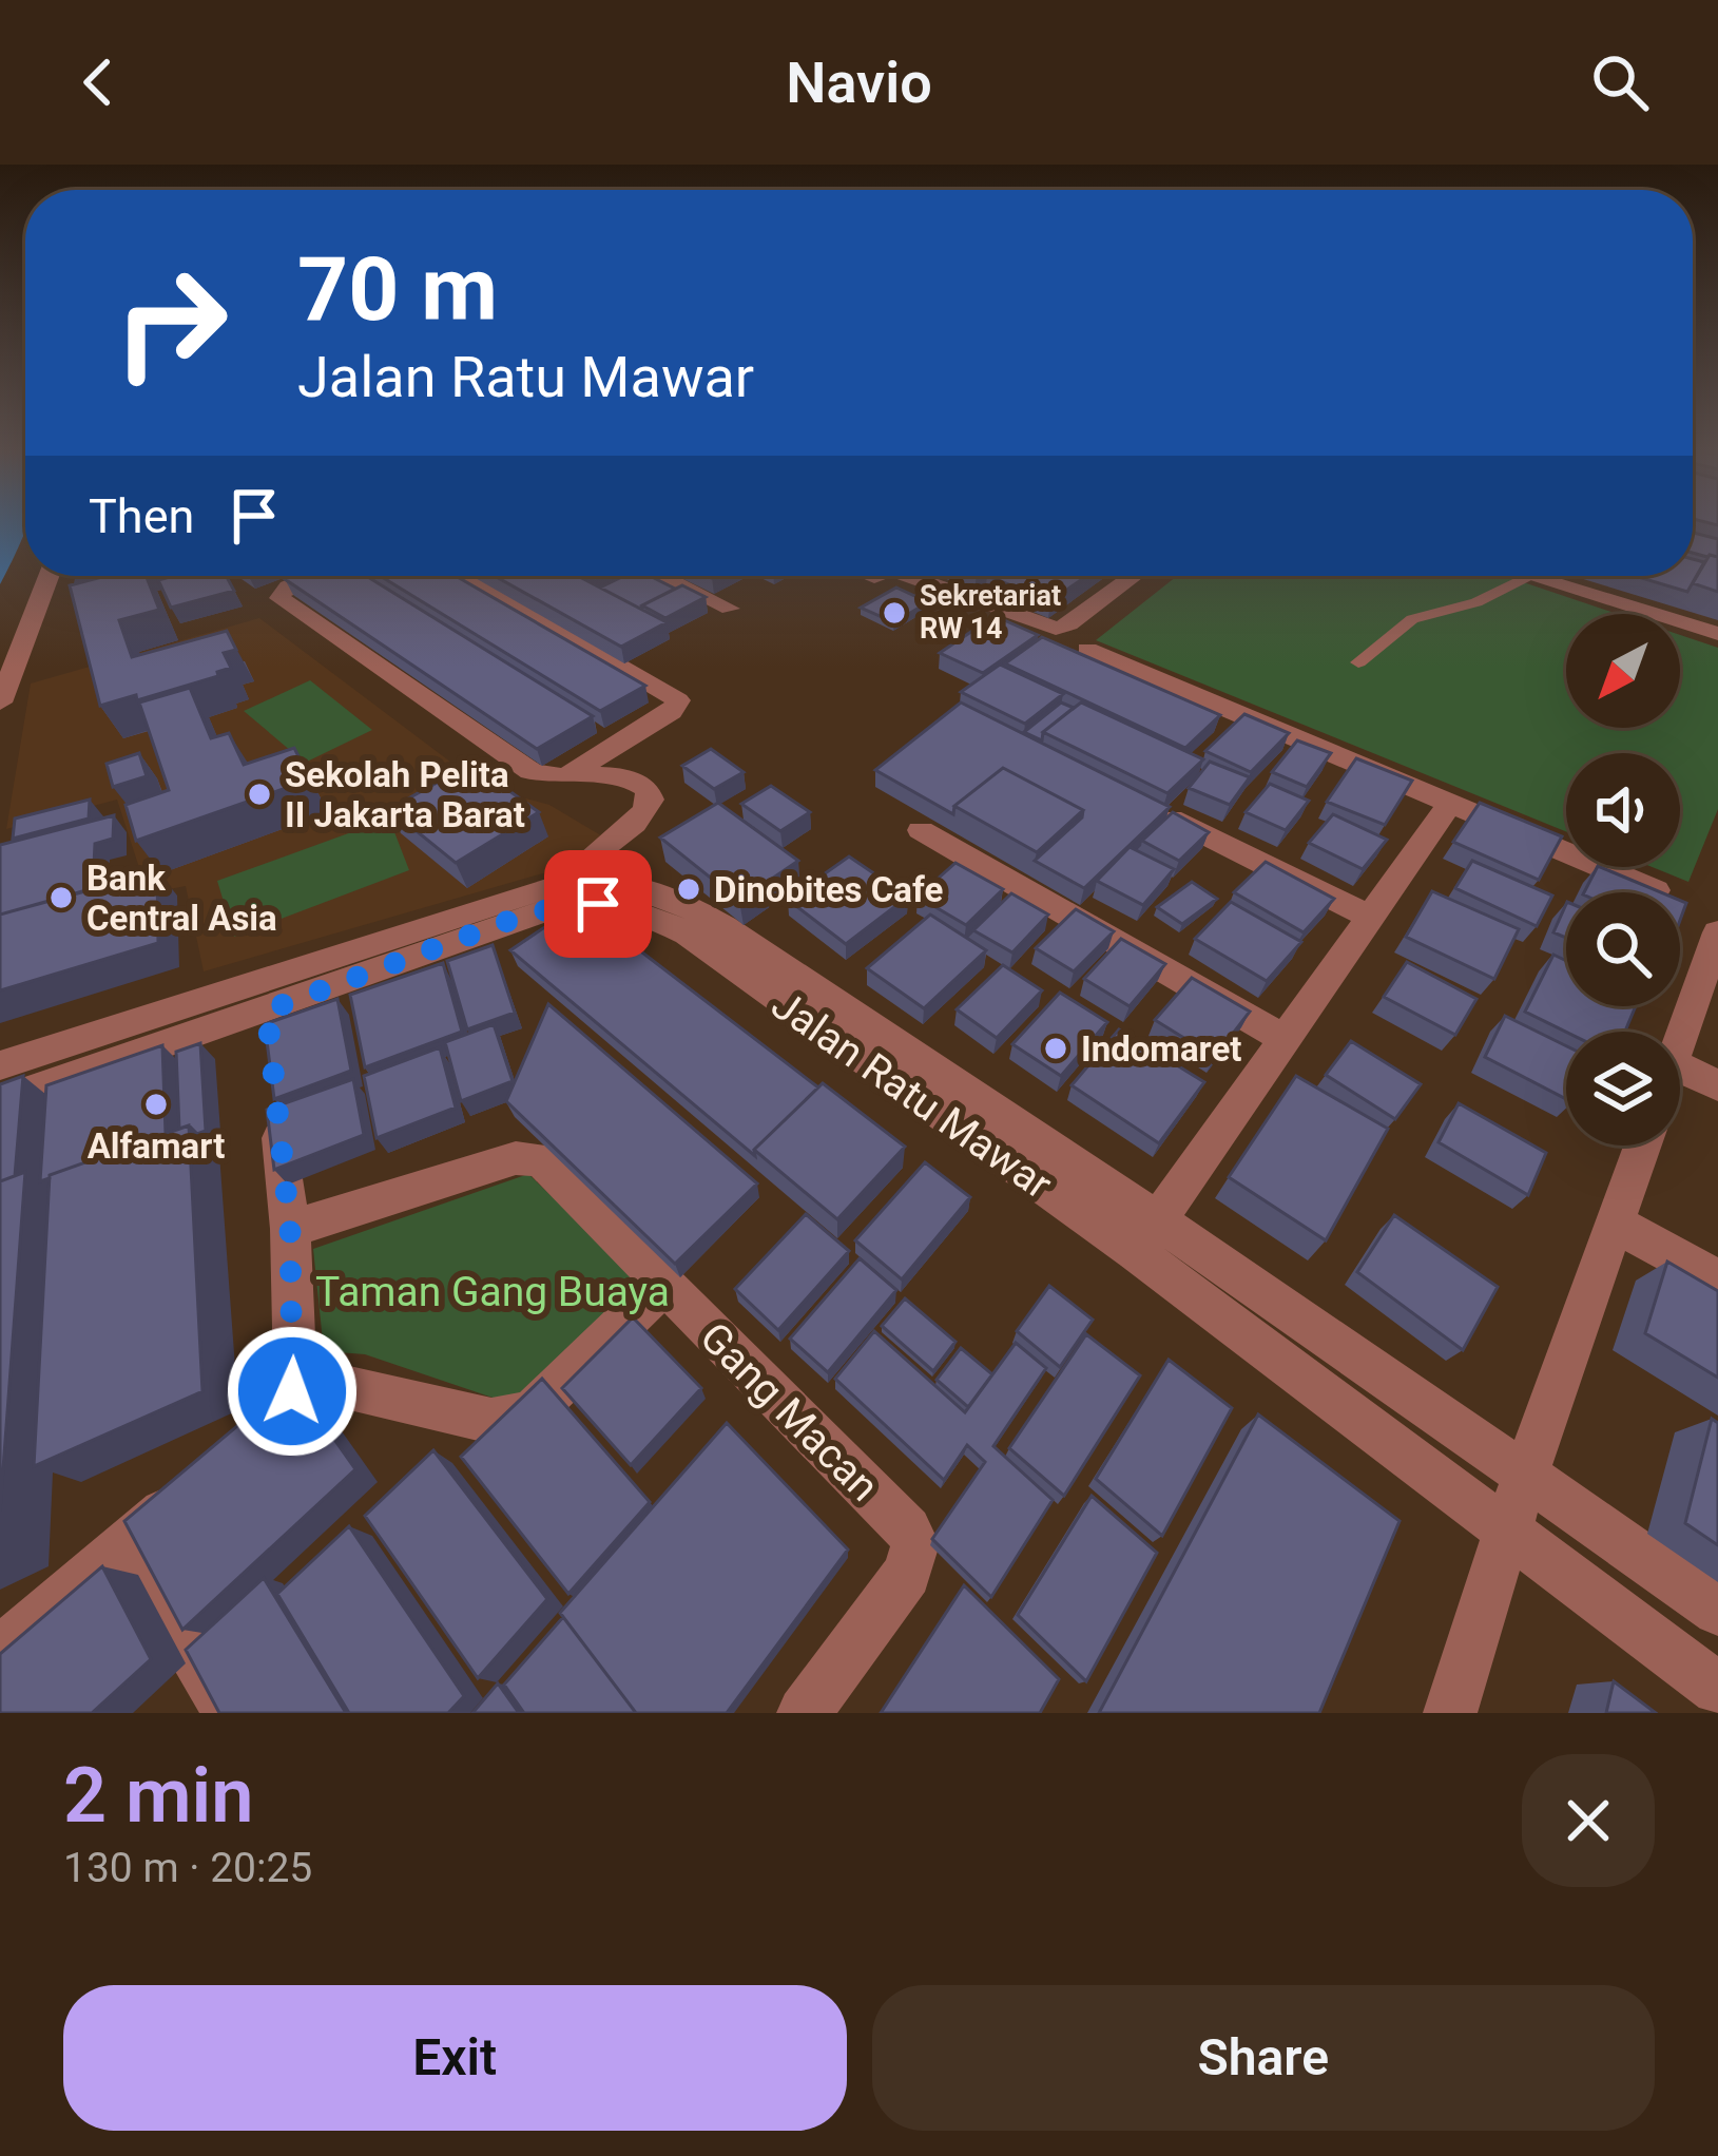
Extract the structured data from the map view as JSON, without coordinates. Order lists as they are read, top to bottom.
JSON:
{
  "streets": {
    "street": ["Jalan Ratu Mawar", "Gang Macan"]
  },
  "parks": ["Taman Gang Buaya"],
  "places": [
    "Sekretariat RW 14",
    "Sekolah Pelita II Jakarta Barat",
    "Dinobites Cafe",
    "Bank Central Asia",
    "Indomaret",
    "Alfamart"
  ],
  "north": "bottom left",
  "page": {
    "header": "Navio",
    "turn": ["70 m", "Jalan Ratu Mawar"],
    "then": "Then",
    "heading": ["2 min", "130 m · 20:25"],
    "buttons": ["Exit", "Share"]
  }
}
